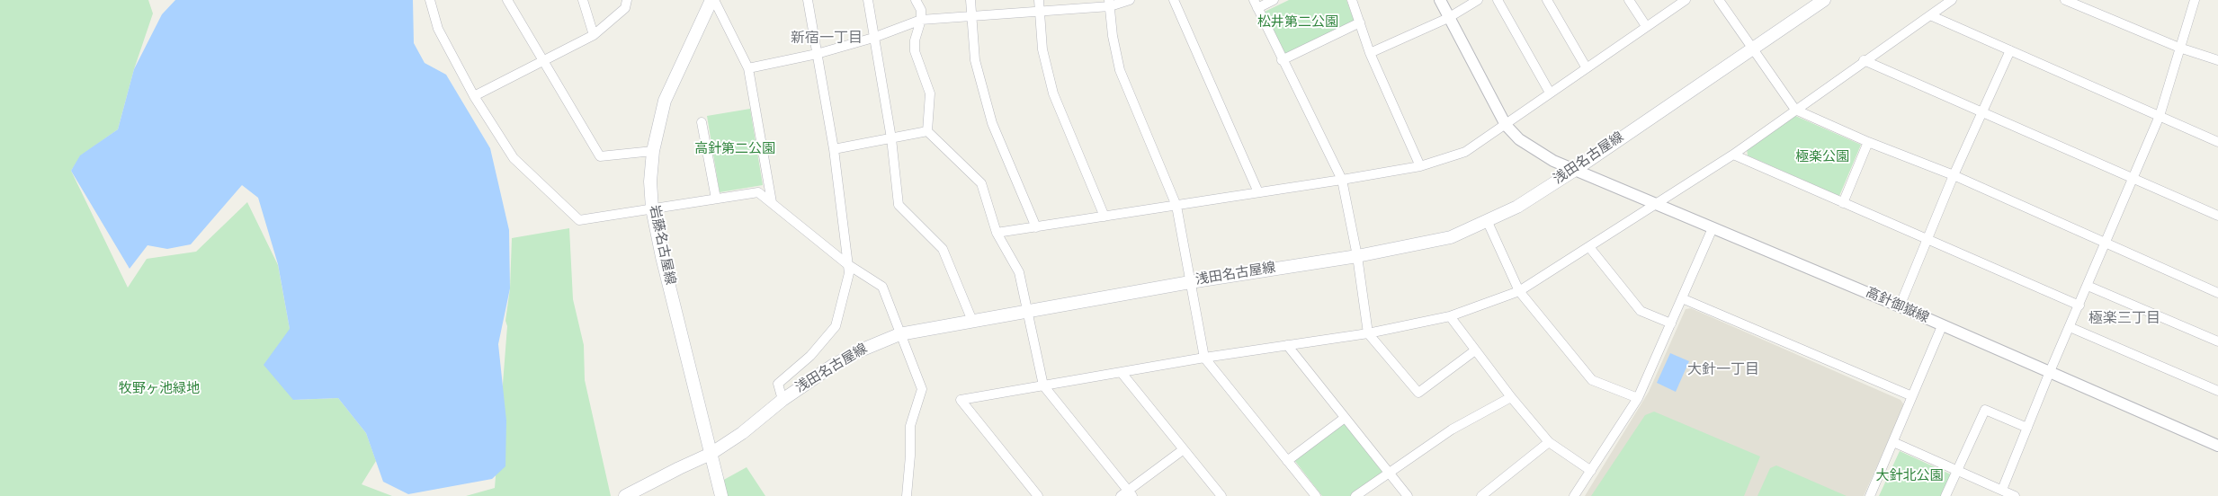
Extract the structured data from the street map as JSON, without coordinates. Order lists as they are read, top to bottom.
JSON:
{
  "streets": {
    "main road": ["浅田名古屋線", "岩藤名古屋線"],
    "street": ["高針御嶽線"]
  },
  "crossings": [
    ["浅田名古屋線", "岩藤名古屋線"],
    ["浅田名古屋線", "高針御嶽線"]
  ],
  "districts": ["新宿一丁目", "極楽三丁目", "大針一丁目"],
  "parks": [
    "松井第二公園",
    "高針第二公園",
    "極楽公園",
    "牧野ヶ池緑地",
    "大針北公園"
  ]
}
